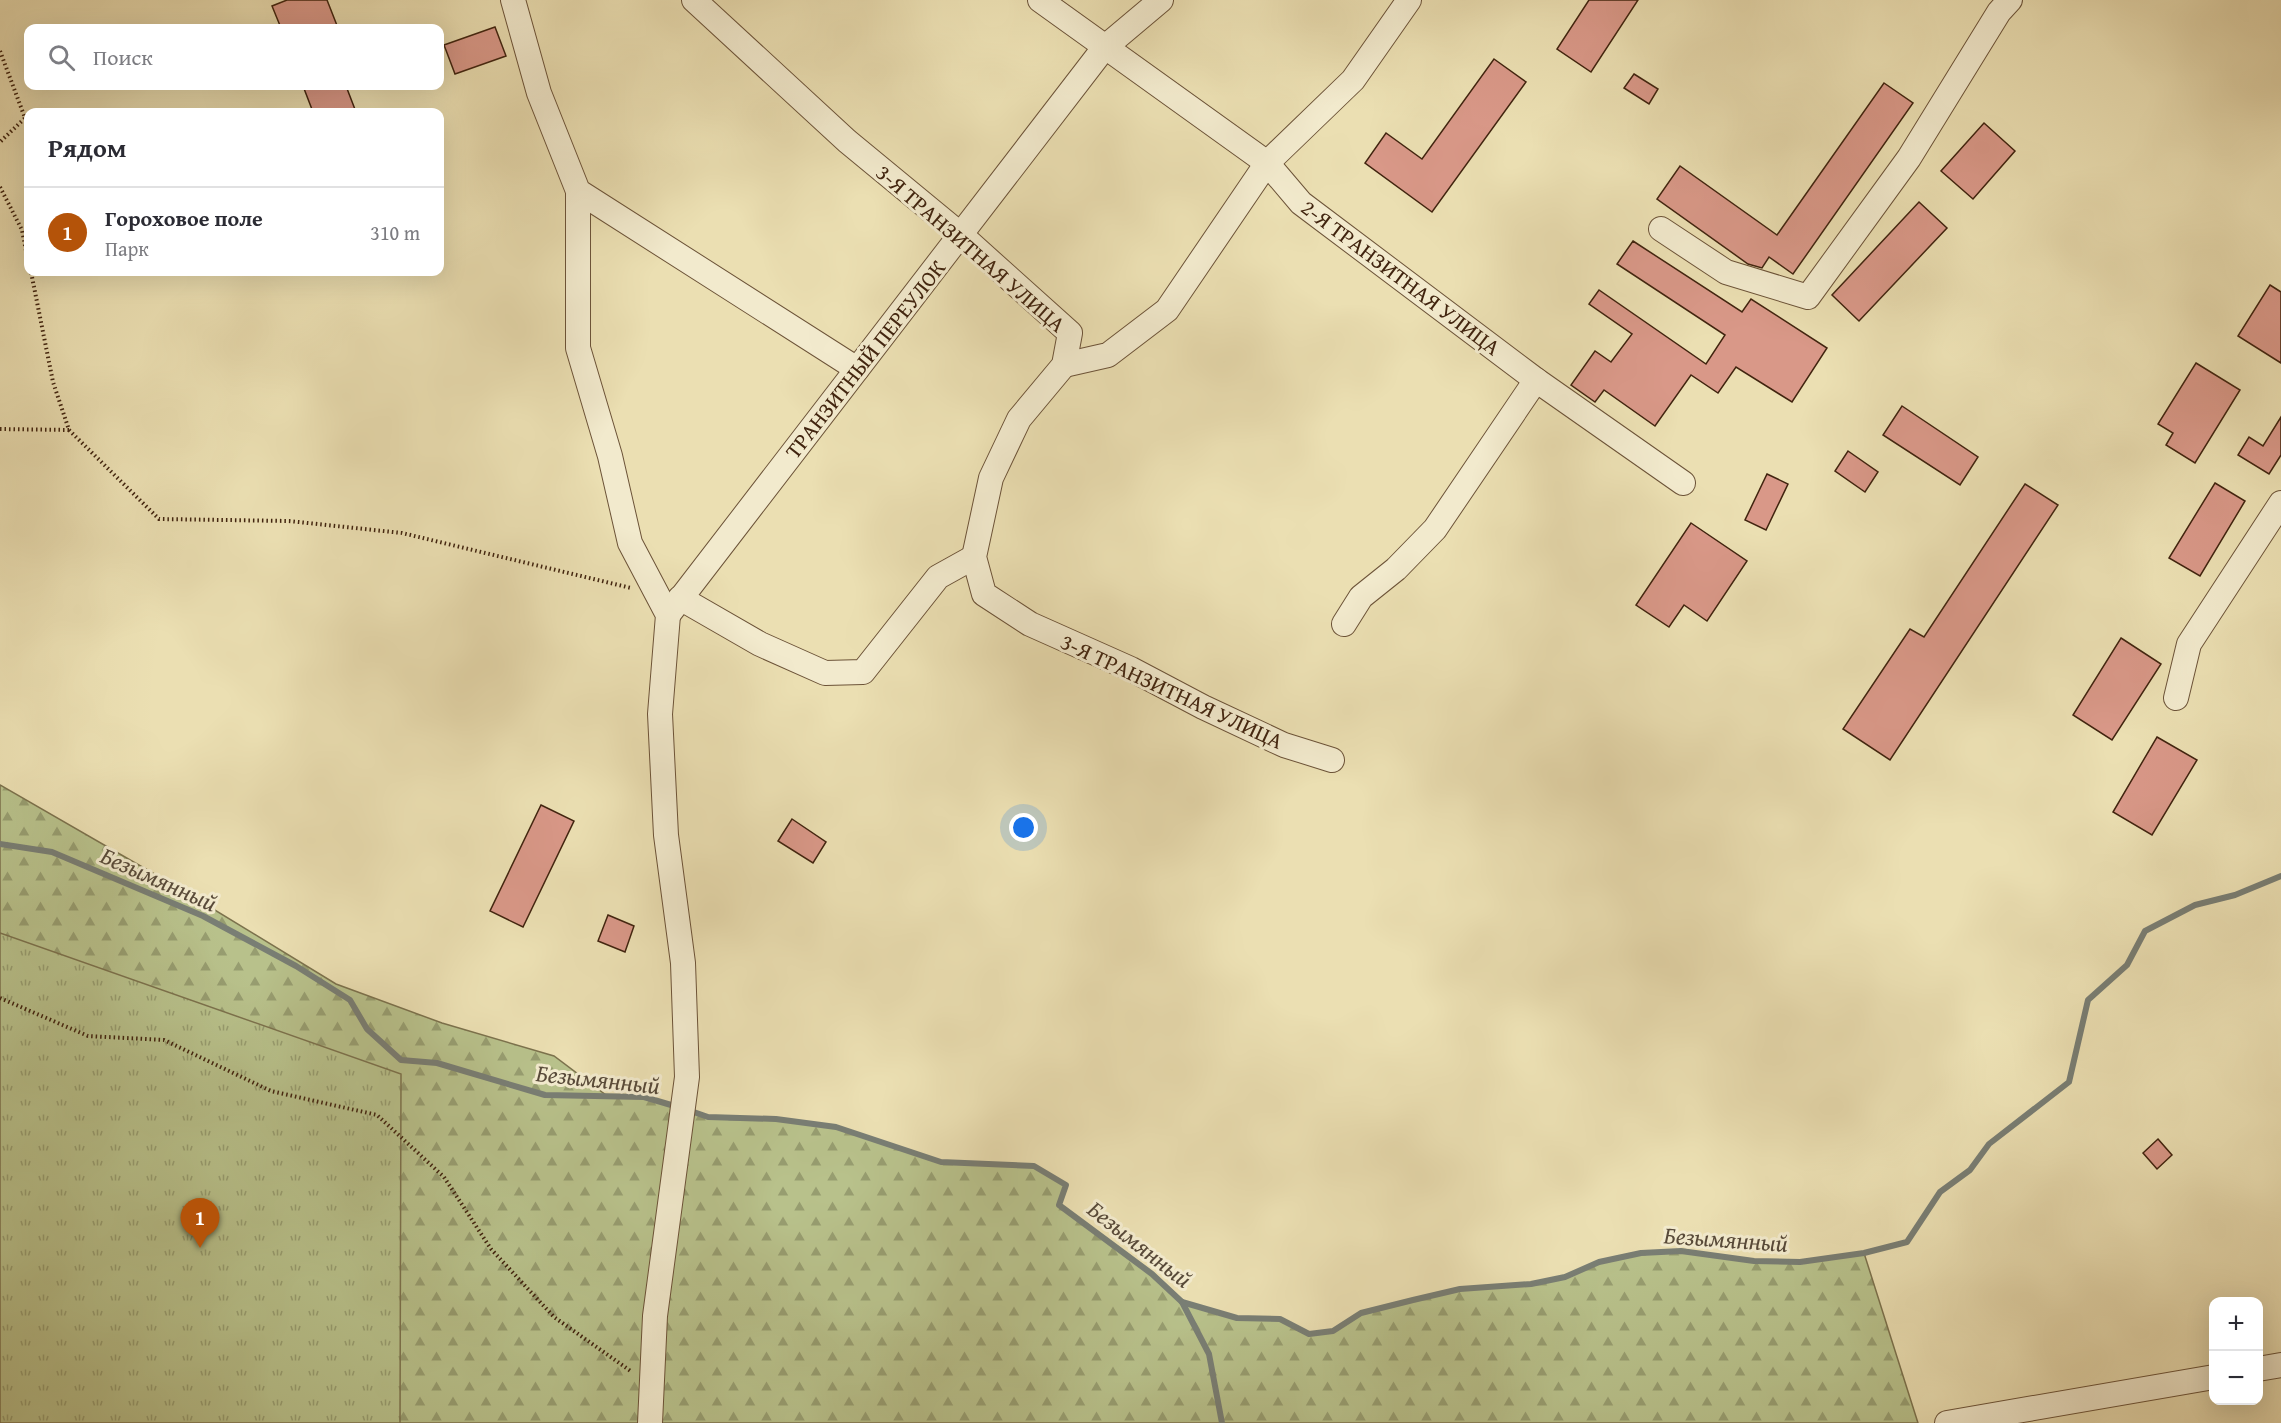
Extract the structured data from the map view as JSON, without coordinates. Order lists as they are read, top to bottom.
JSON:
{
  "streets": {
    "street": ["3-Я ТРАНЗИТНАЯ УЛИЦА", "2-Я ТРАНЗИТНАЯ УЛИЦА", "ТРАНЗИТНЫЙ ПЕРЕУЛОК"]
  },
  "crossings": [
    ["3-Я ТРАНЗИТНАЯ УЛИЦА", "ТРАНЗИТНЫЙ ПЕРЕУЛОК"],
    ["2-Я ТРАНЗИТНАЯ УЛИЦА", "ТРАНЗИТНЫЙ ПЕРЕУЛОК"]
  ],
  "water": ["Безымянный"],
  "page": {
    "search": "Поиск",
    "heading": "Рядом",
    "list": [
      {
        "mark": "1",
        "name": "Гороховое поле",
        "note": "Парк",
        "value": "310 m"
      }
    ],
    "pins": "1",
    "map_buttons": ["+", "−"]
  }
}
